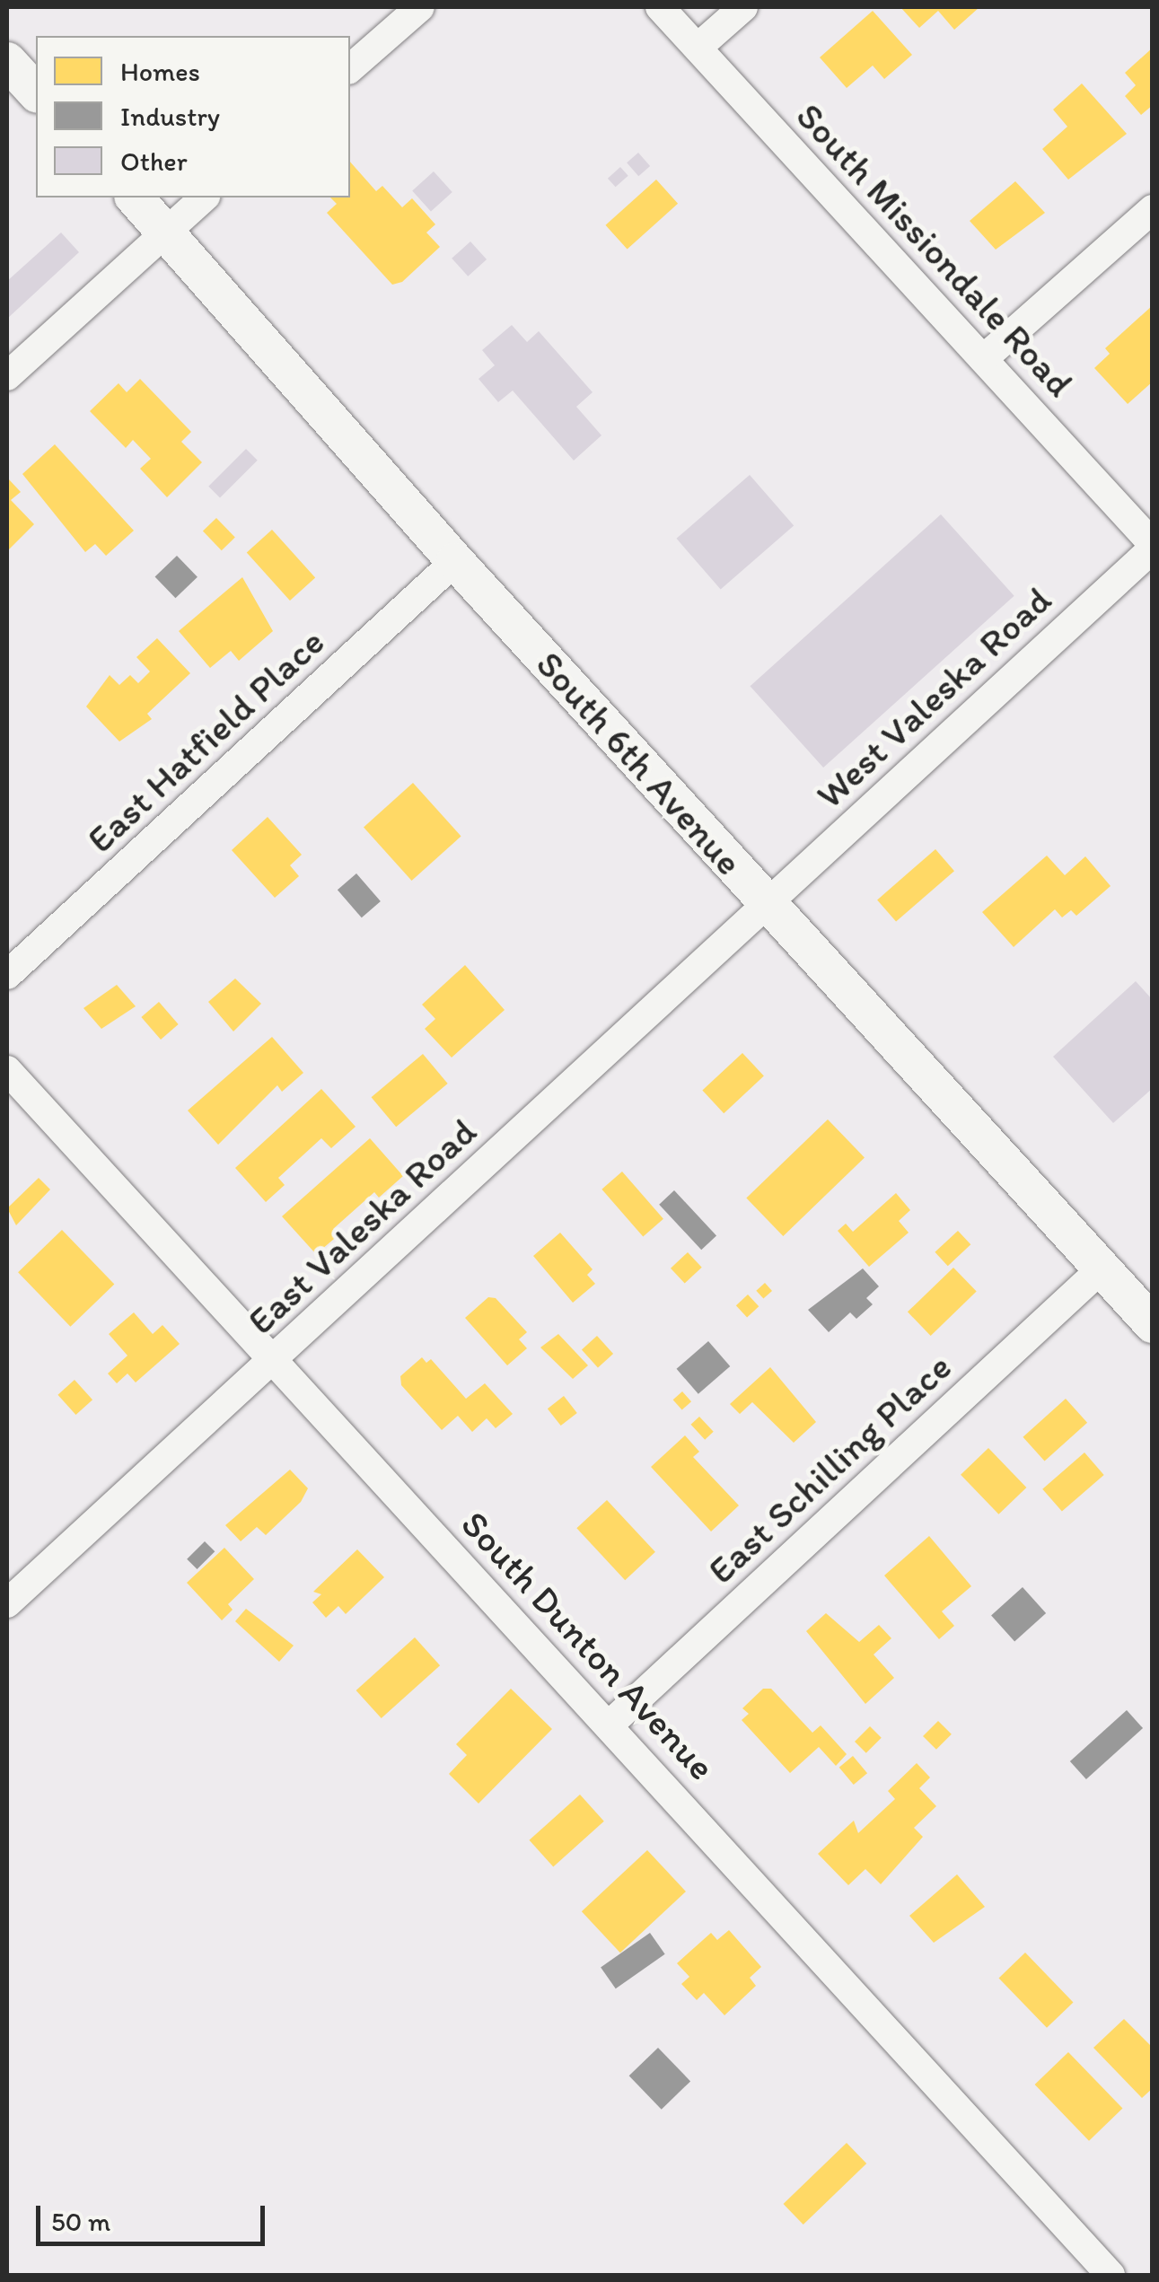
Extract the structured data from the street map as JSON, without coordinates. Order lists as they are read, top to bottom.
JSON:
{
  "streets": {
    "street": [
      "South Missiondale Road",
      "West Valeska Road",
      "East Hatfield Place",
      "South 6th Avenue",
      "East Valeska Road",
      "East Schilling Place",
      "South Dunton Avenue"
    ]
  },
  "crossings": [
    ["South Missiondale Road", "West Valeska Road"],
    ["West Valeska Road", "South 6th Avenue"],
    ["West Valeska Road", "East Valeska Road"],
    ["East Hatfield Place", "South 6th Avenue"],
    ["South 6th Avenue", "East Valeska Road"],
    ["South 6th Avenue", "East Schilling Place"],
    ["East Valeska Road", "South Dunton Avenue"],
    ["East Schilling Place", "South Dunton Avenue"]
  ],
  "legend": ["Homes", "Industry", "Other"],
  "scale_bar": "50 m"
}
